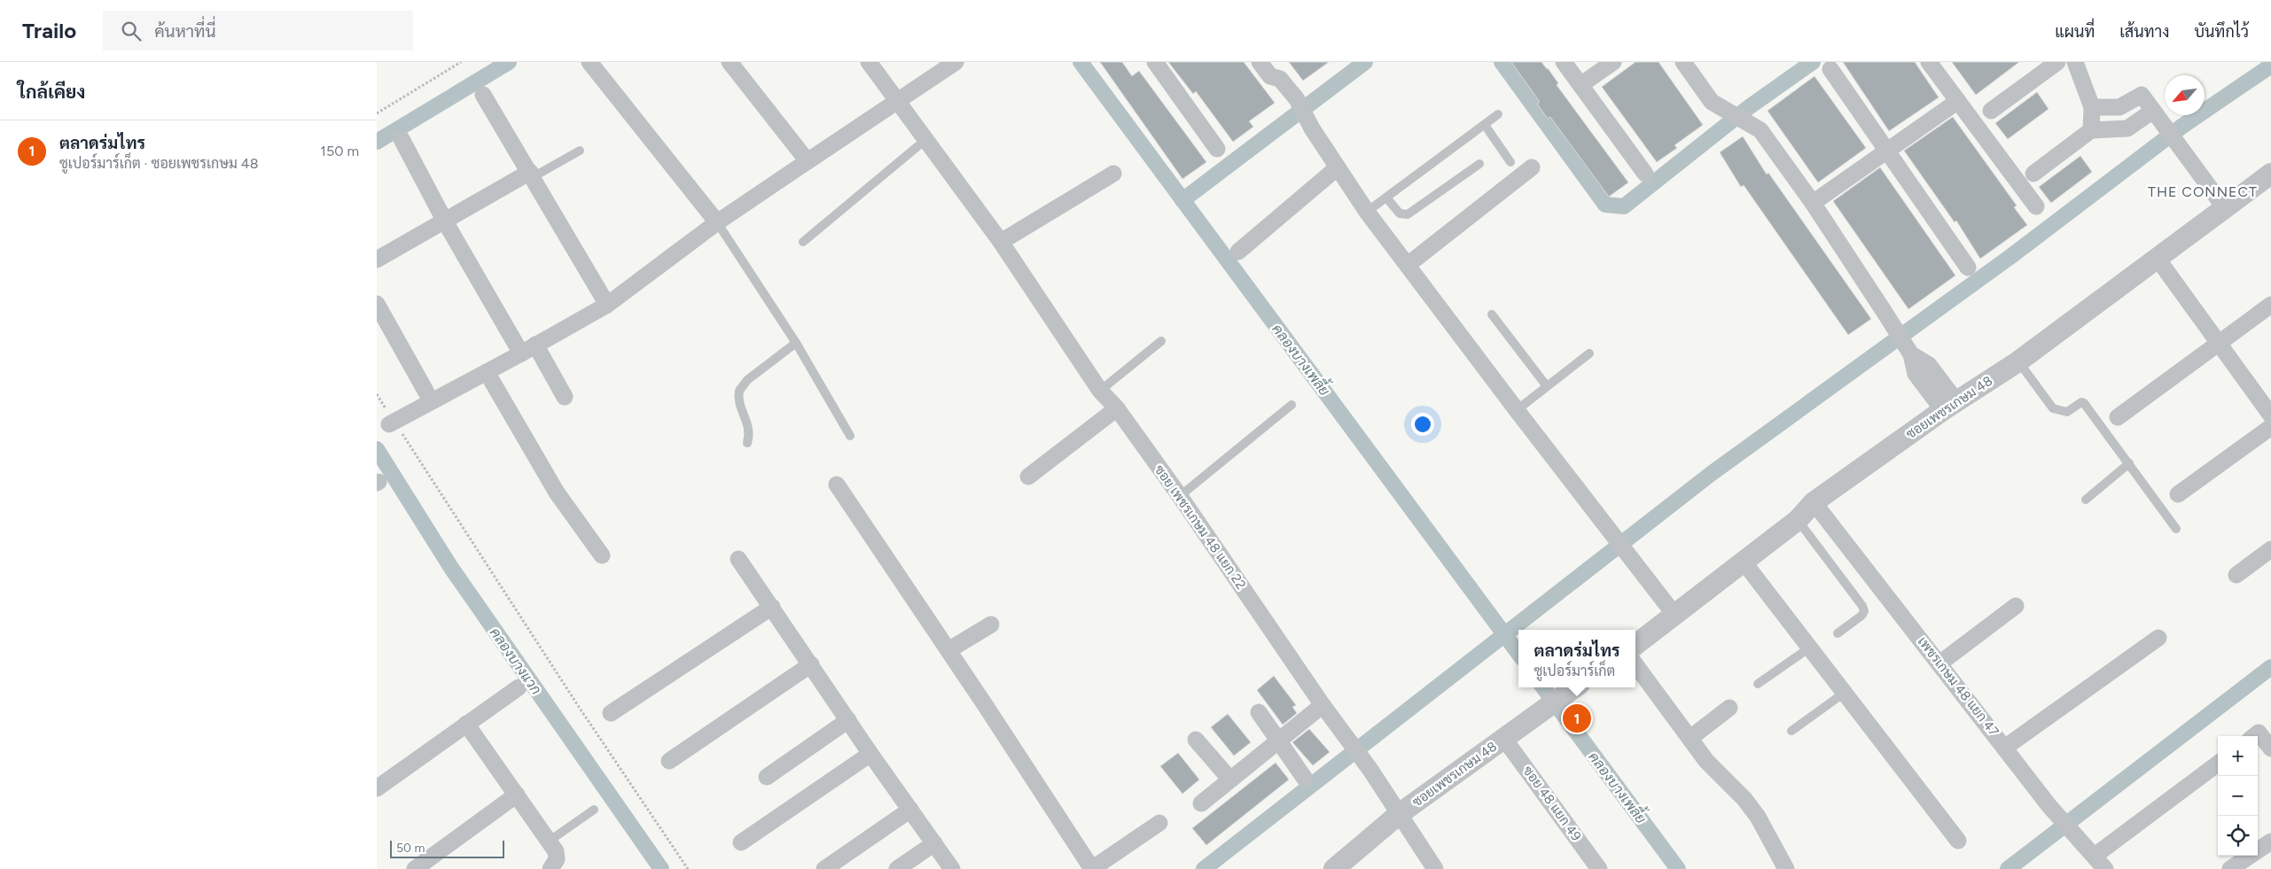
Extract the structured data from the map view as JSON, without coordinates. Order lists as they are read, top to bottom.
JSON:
{
  "streets": {
    "street": [
      "ซอยเพชรเกษม 48",
      "ซอย เพชรเกษม 48 แยก 22",
      "เพชรเกษม 48 แยก 47",
      "ซอย 48 แยก 49"
    ]
  },
  "crossings": [
    ["ซอยเพชรเกษม 48", "ซอย เพชรเกษม 48 แยก 22"],
    ["ซอยเพชรเกษม 48", "เพชรเกษม 48 แยก 47"],
    ["ซอยเพชรเกษม 48", "ซอย 48 แยก 49"]
  ],
  "districts": ["THE CONNECT"],
  "water": ["คลองบางเพลี้ย", "คลองบางแวก"],
  "scale_bar": "50 m",
  "north": "bottom left",
  "page": {
    "header": "Trailo",
    "search": "ค้นหาที่นี่",
    "nav": ["แผนที่", "เส้นทาง", "บันทึกไว้"],
    "heading": "ใกล้เคียง",
    "list": [
      {
        "mark": "1",
        "name": "ตลาดร่มไทร",
        "note": "ซูเปอร์มาร์เก็ต · ซอยเพชรเกษม 48",
        "value": "150 m"
      }
    ],
    "popup": ["ตลาดร่มไทร", "ซูเปอร์มาร์เก็ต"],
    "pins": "1",
    "map_buttons": ["+", "−"],
    "scale": "50 m"
  }
}
